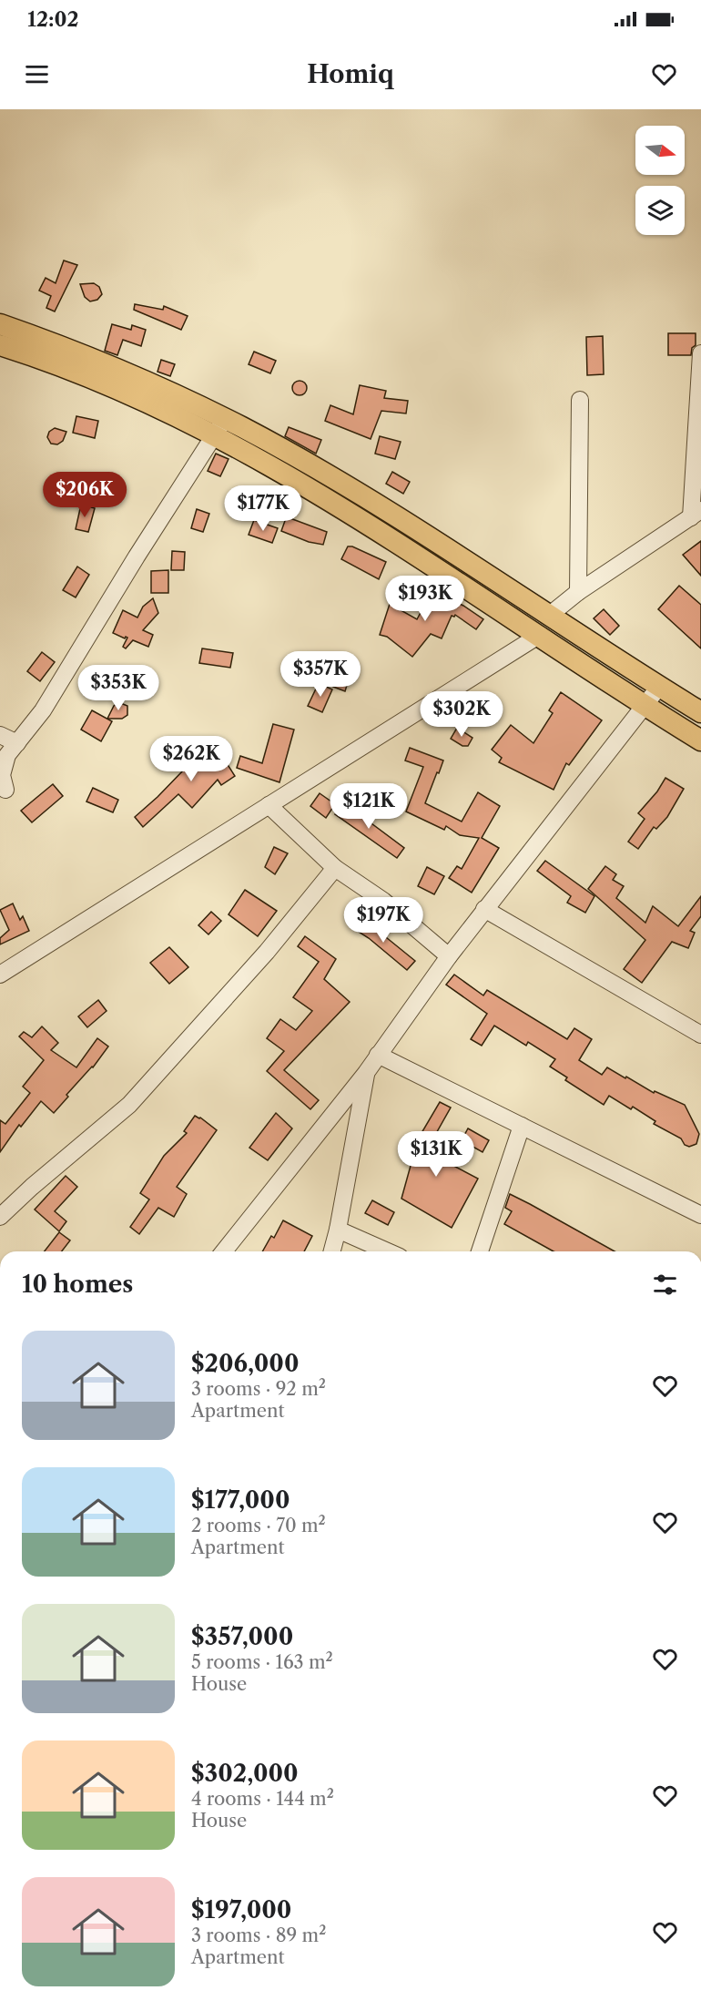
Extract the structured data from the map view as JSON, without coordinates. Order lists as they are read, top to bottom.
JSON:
{
  "north": "right",
  "page": {
    "status": "12:02",
    "header": "Homiq",
    "price": [
      "$206K",
      "$177K",
      "$193K",
      "$357K",
      "$353K",
      "$302K",
      "$262K",
      "$121K",
      "$197K",
      "$131K"
    ],
    "heading": "10 homes",
    "list": [
      {
        "name": "$206,000",
        "note": "3 rooms · 92 m² · Apartment"
      },
      {
        "name": "$177,000",
        "note": "2 rooms · 70 m² · Apartment"
      },
      {
        "name": "$357,000",
        "note": "5 rooms · 163 m² · House"
      },
      {
        "name": "$302,000",
        "note": "4 rooms · 144 m² · House"
      },
      {
        "name": "$197,000",
        "note": "3 rooms · 89 m² · Apartment"
      }
    ]
  }
}
